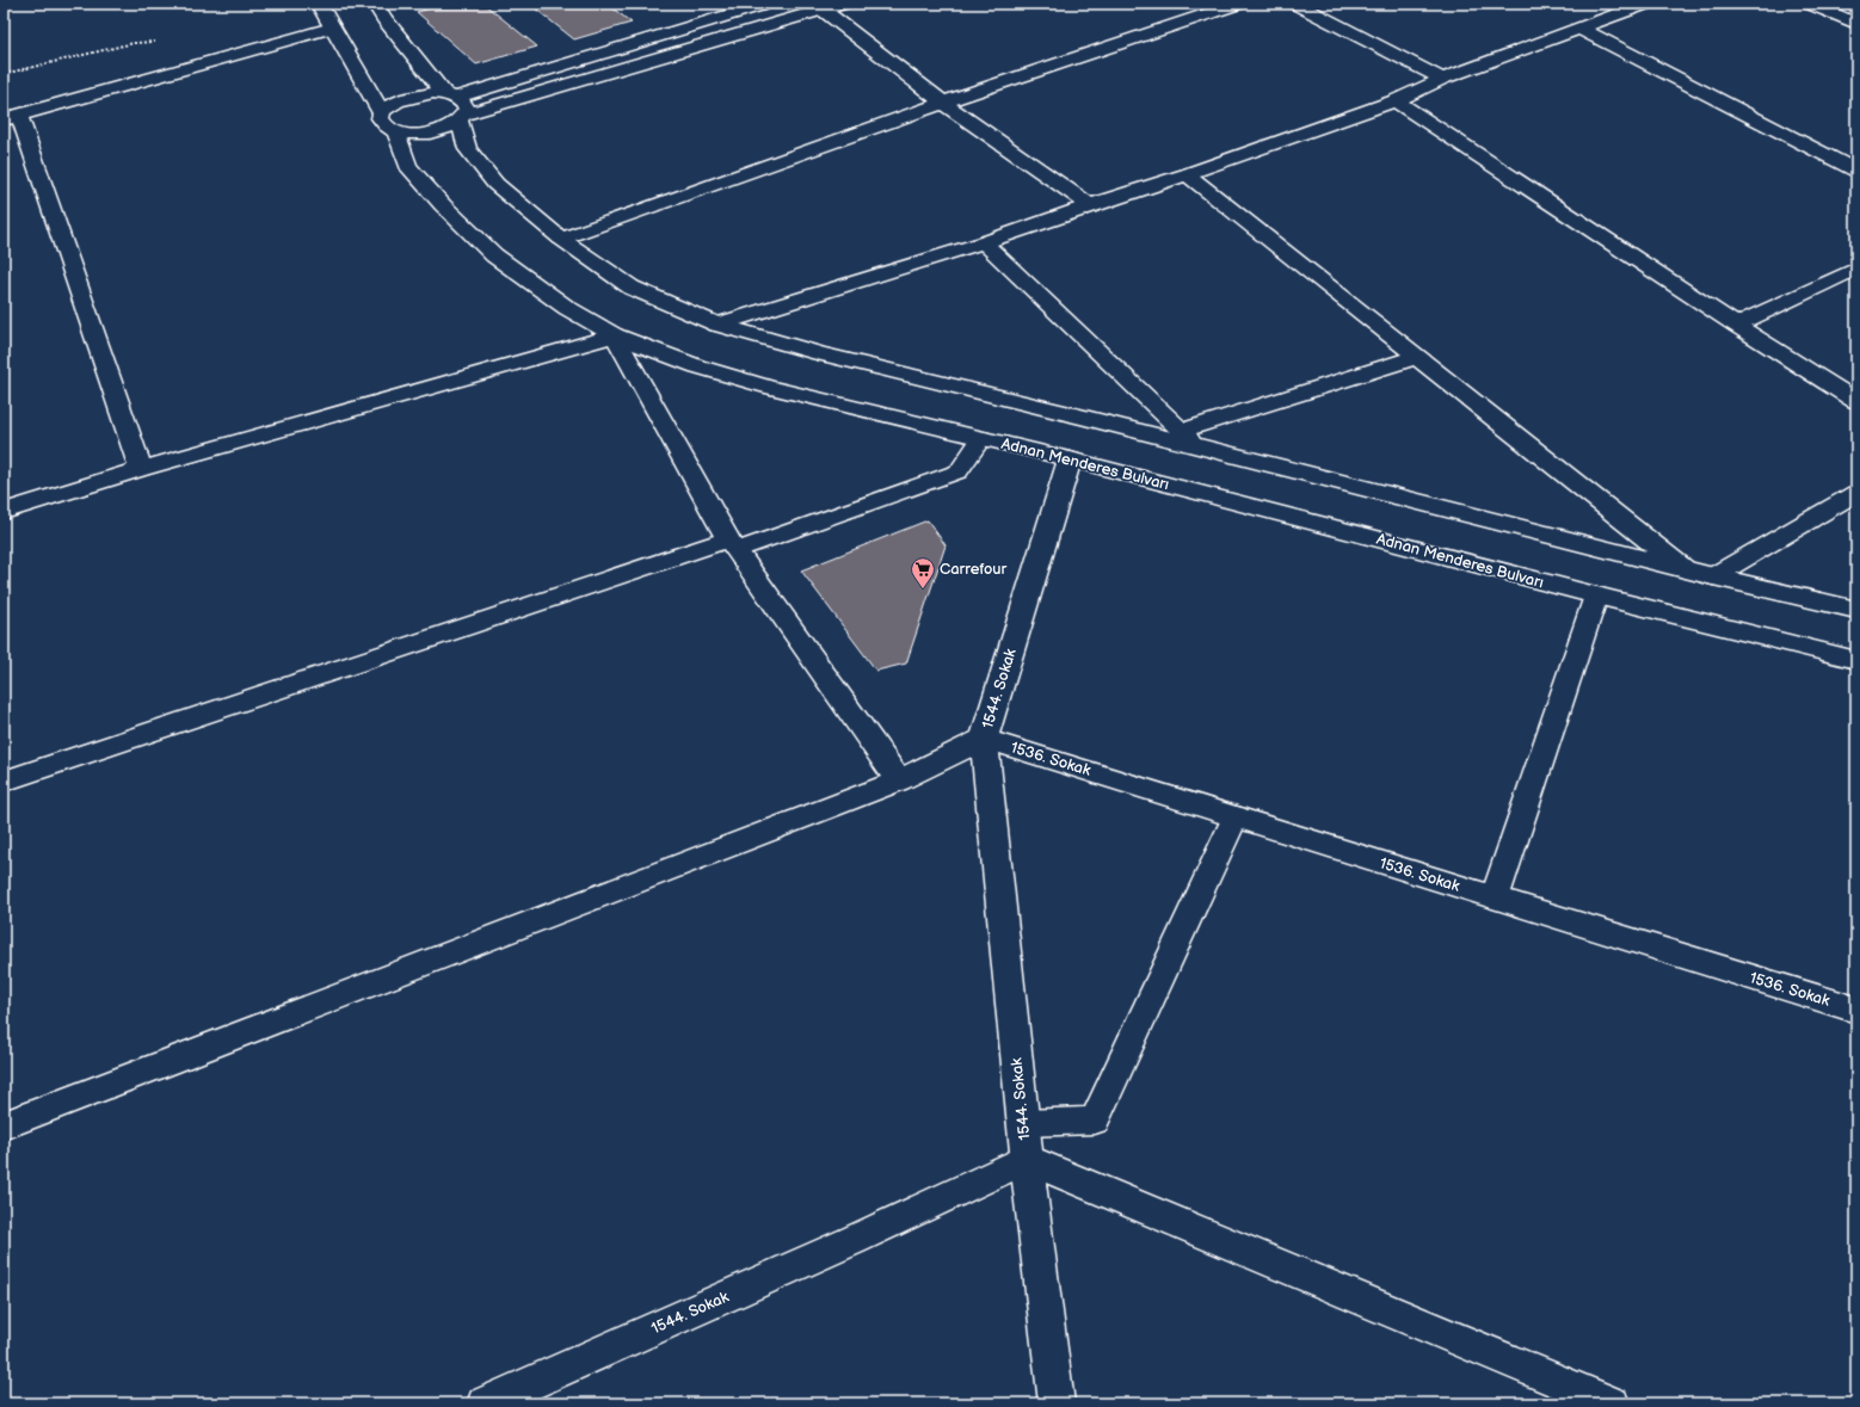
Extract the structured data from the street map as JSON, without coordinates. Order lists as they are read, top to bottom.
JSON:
{
  "streets": {
    "street": ["Adnan Menderes Bulvarı", "1544. Sokak", "1536. Sokak"]
  },
  "crossings": [
    ["Adnan Menderes Bulvarı", "1544. Sokak"],
    ["1544. Sokak", "1536. Sokak"]
  ],
  "places": {
    "supermarket": ["Carrefour"]
  }
}
